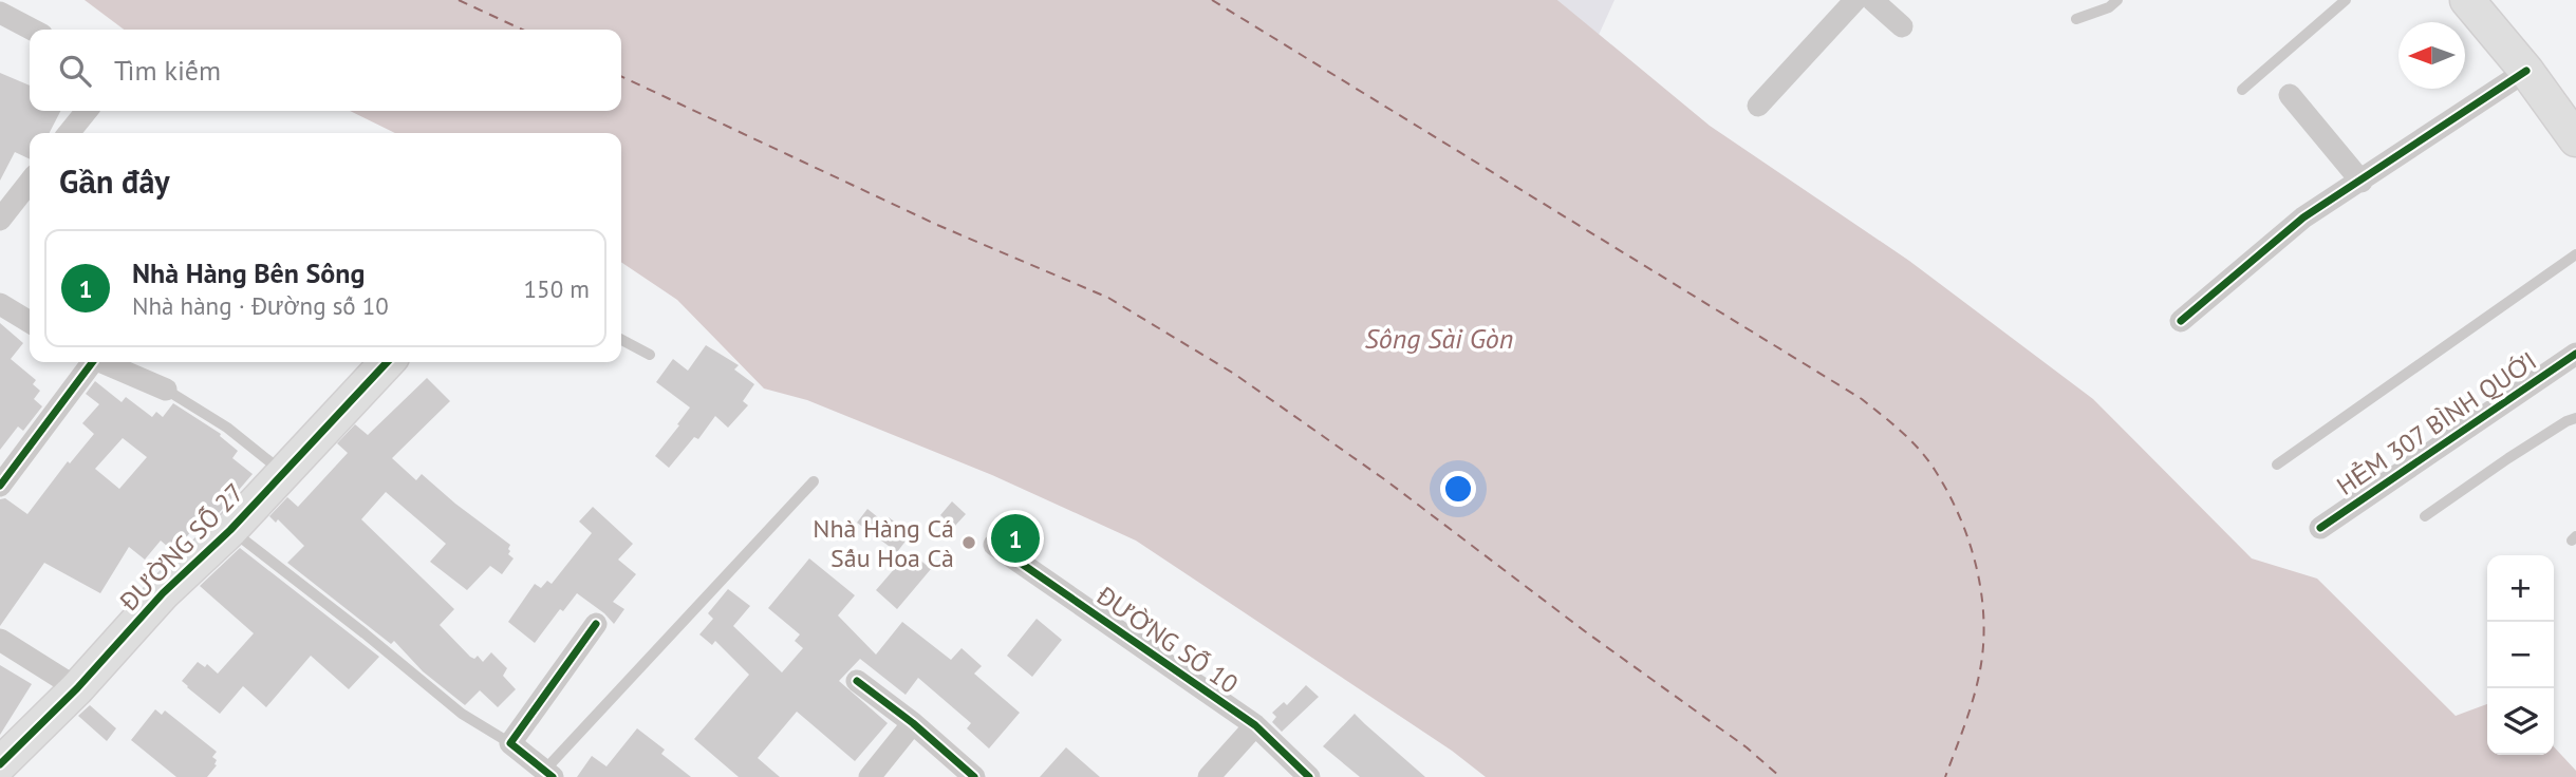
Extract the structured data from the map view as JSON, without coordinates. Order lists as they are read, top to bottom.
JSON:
{
  "streets": {
    "street": ["HẺM 307 BÌNH QUỚI", "ĐƯỜNG SỐ 27", "ĐƯỜNG SỐ 10"]
  },
  "water": ["Sông Sài Gòn"],
  "places": ["Nhà Hàng Cá Sấu Hoa Cà"],
  "north": "left",
  "page": {
    "search": "Tìm kiếm",
    "heading": "Gần đây",
    "list": [
      {
        "mark": "1",
        "name": "Nhà Hàng Bên Sông",
        "note": "Nhà hàng · Đường số 10",
        "value": "150 m"
      }
    ],
    "pins": "1",
    "map_buttons": ["+", "−"]
  }
}
